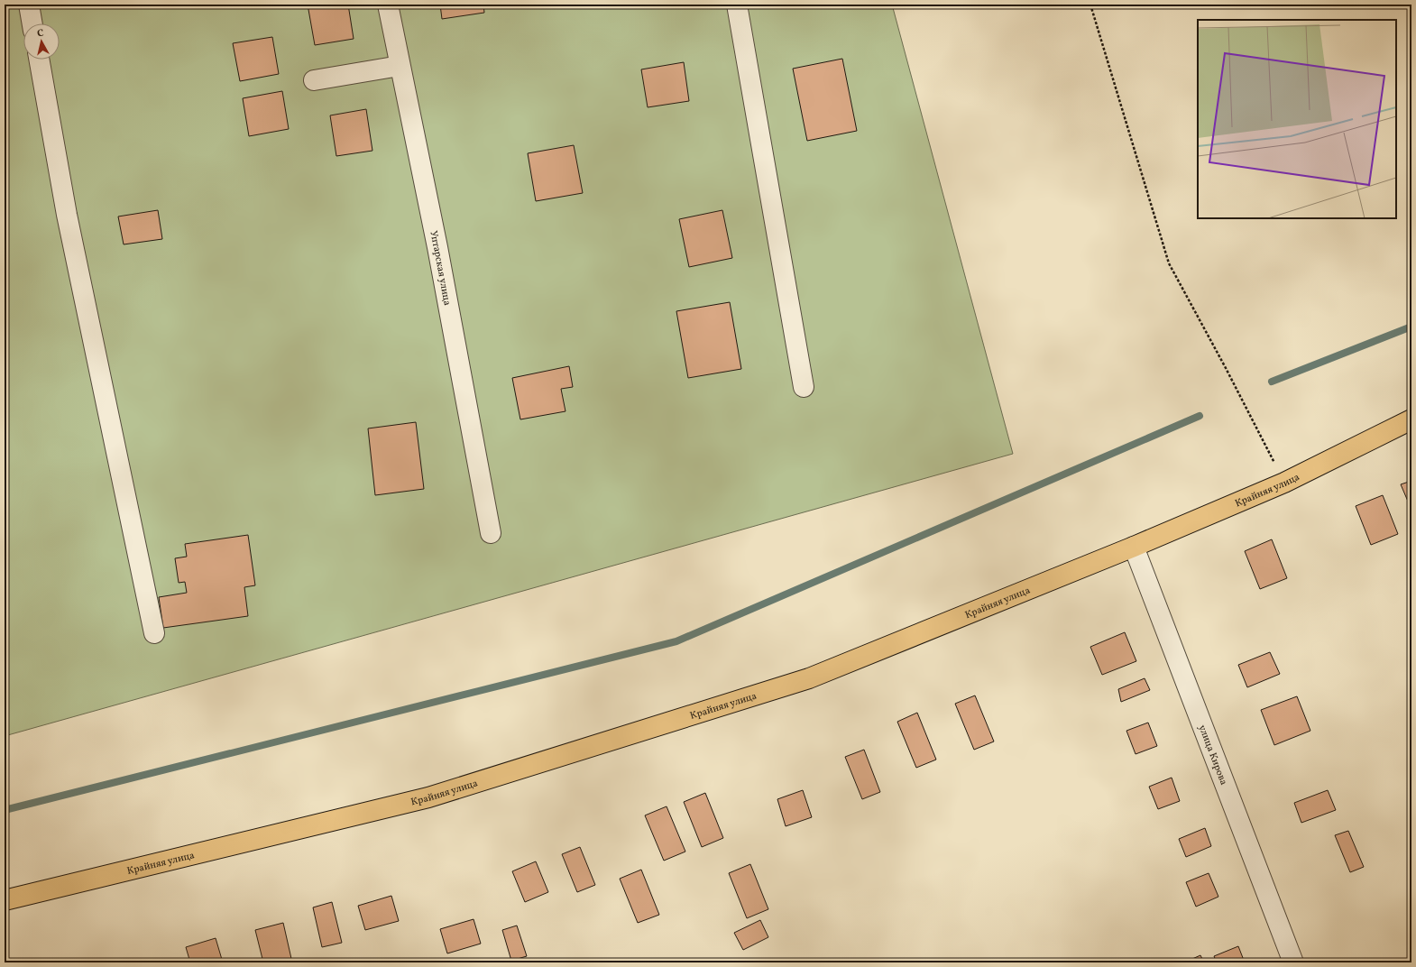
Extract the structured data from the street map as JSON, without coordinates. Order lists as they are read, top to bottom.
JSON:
{
  "streets": {
    "main road": ["Крайняя улица"],
    "street": ["Уптарская улица", "улица Кирова"]
  },
  "crossings": [
    ["Крайняя улица", "улица Кирова"]
  ],
  "north": "top"
}
